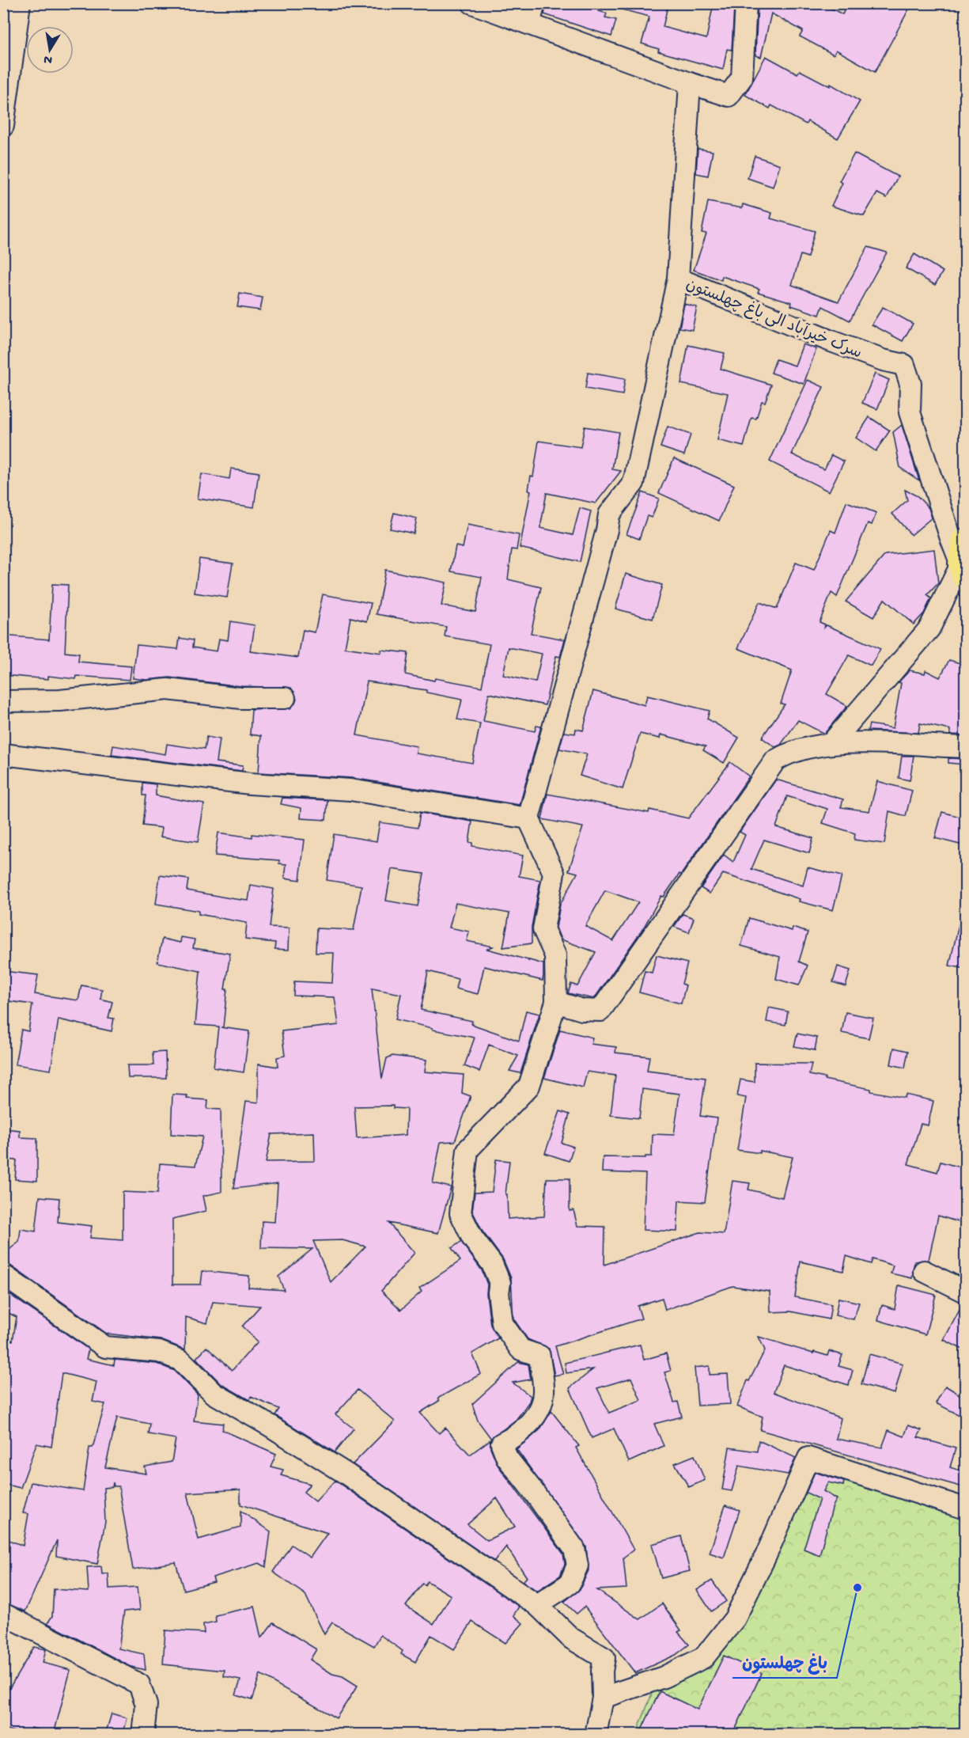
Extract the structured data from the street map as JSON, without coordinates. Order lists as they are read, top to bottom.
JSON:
{
  "streets": {
    "street": ["سرک خیرآباد الی باغ چهلستون"]
  },
  "places": ["باغ چهلستون"],
  "north": "bottom"
}
